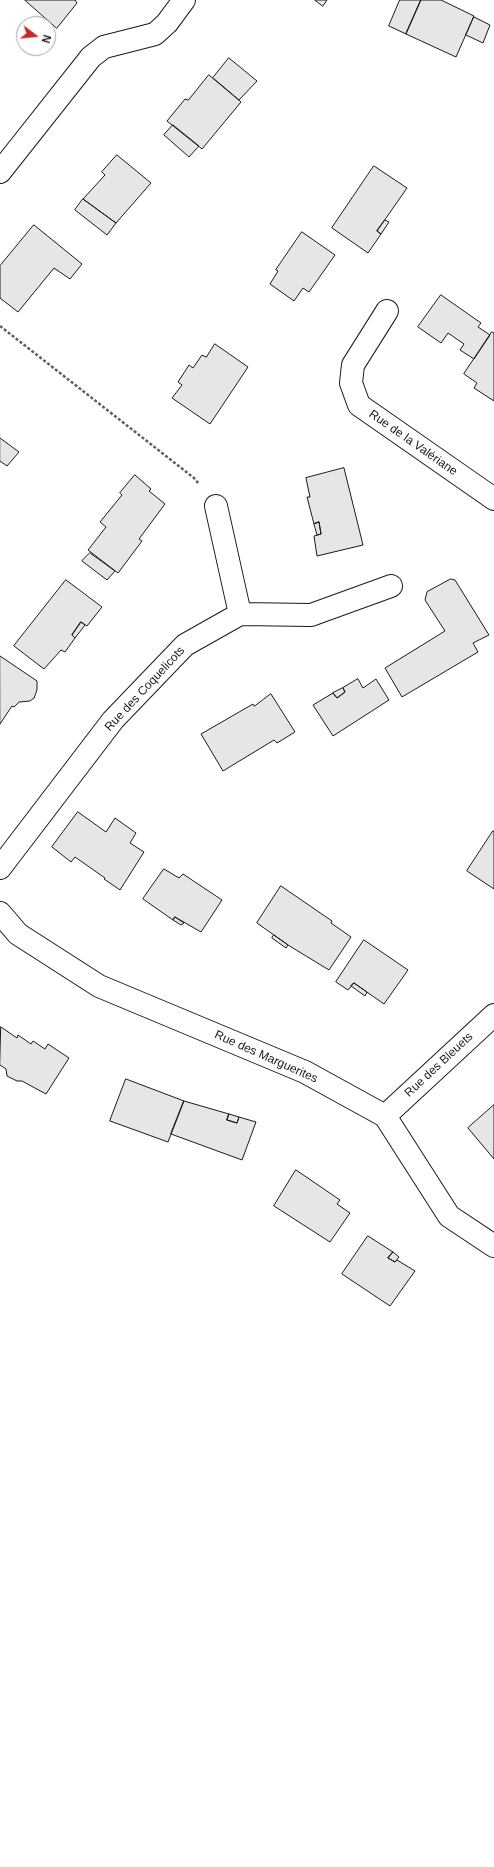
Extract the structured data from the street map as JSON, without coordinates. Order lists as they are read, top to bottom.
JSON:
{
  "streets": {
    "street": [
      "Rue de la Valériane",
      "Rue des Coquelicots",
      "Rue des Marguerites",
      "Rue des Bleuets"
    ]
  },
  "crossings": [
    ["Rue des Marguerites", "Rue des Bleuets"]
  ],
  "north": "right"
}
